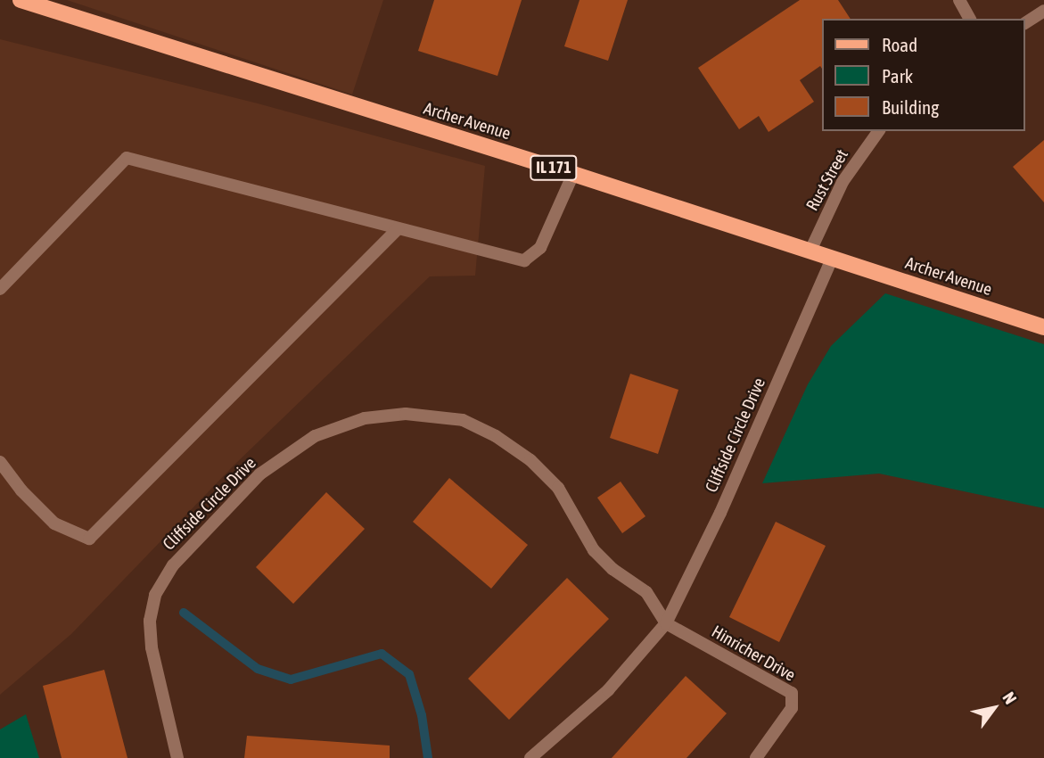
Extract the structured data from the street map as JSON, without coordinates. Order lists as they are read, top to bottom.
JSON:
{
  "streets": {
    "main road": ["Archer Avenue", "IL 171"],
    "street": ["Rust Street", "Cliffside Circle Drive", "Hinricher Drive"]
  },
  "crossings": [
    ["Archer Avenue", "Rust Street"],
    ["Archer Avenue", "Cliffside Circle Drive"],
    ["Cliffside Circle Drive", "Hinricher Drive"]
  ],
  "legend": ["Road", "Park", "Building"],
  "north": "top right"
}
